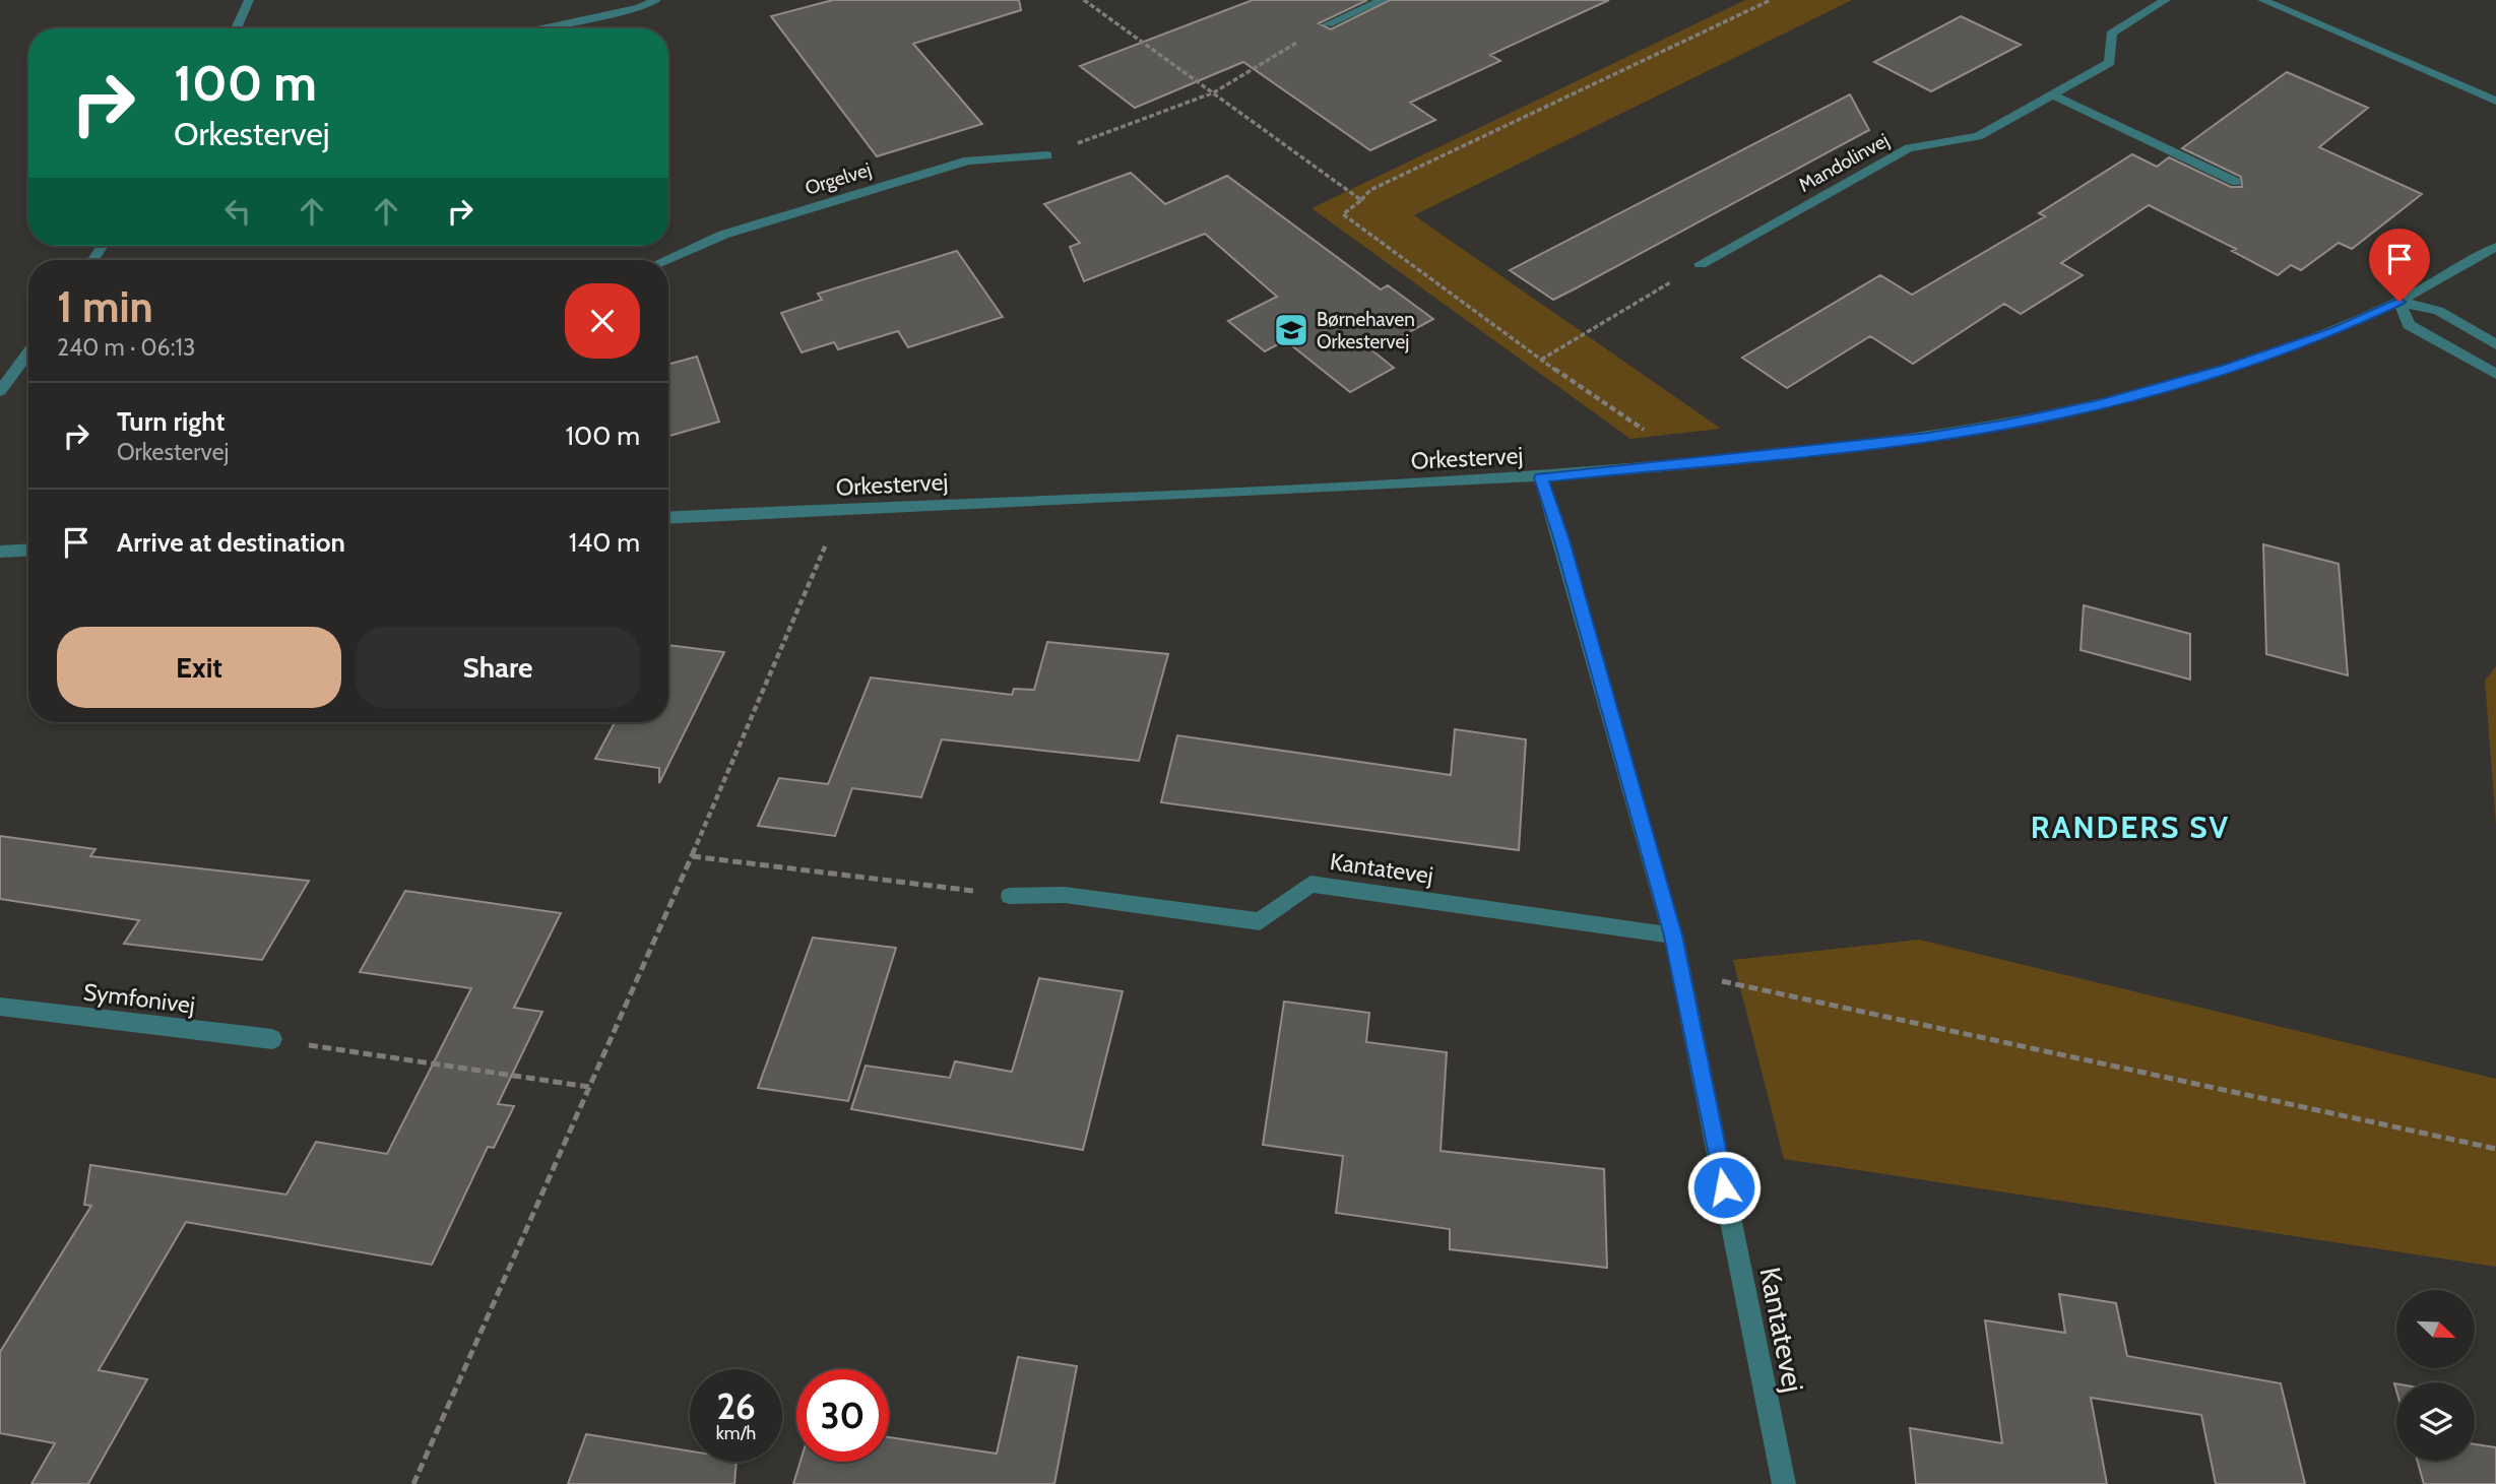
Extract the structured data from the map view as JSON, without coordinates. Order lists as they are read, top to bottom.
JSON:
{
  "streets": {
    "street": [
      "Mandolinvej",
      "Orgelvej",
      "Orkestervej",
      "Kantatevej",
      "Symfonivej"
    ]
  },
  "crossings": [
    ["Orkestervej", "Kantatevej"]
  ],
  "districts": ["RANDERS SV"],
  "places": {
    "school or university": ["Børnehaven Orkestervej"]
  },
  "north": "bottom right",
  "page": {
    "turn": ["100 m", "Orkestervej"],
    "heading": ["1 min", "240 m · 06:13"],
    "list": [
      {
        "name": "Turn right",
        "note": "Orkestervej",
        "value": "100 m"
      },
      {
        "name": "Arrive at destination",
        "value": "140 m"
      }
    ],
    "buttons": ["Exit", "Share"],
    "speed": "26 km/h",
    "limit": "30"
  }
}
